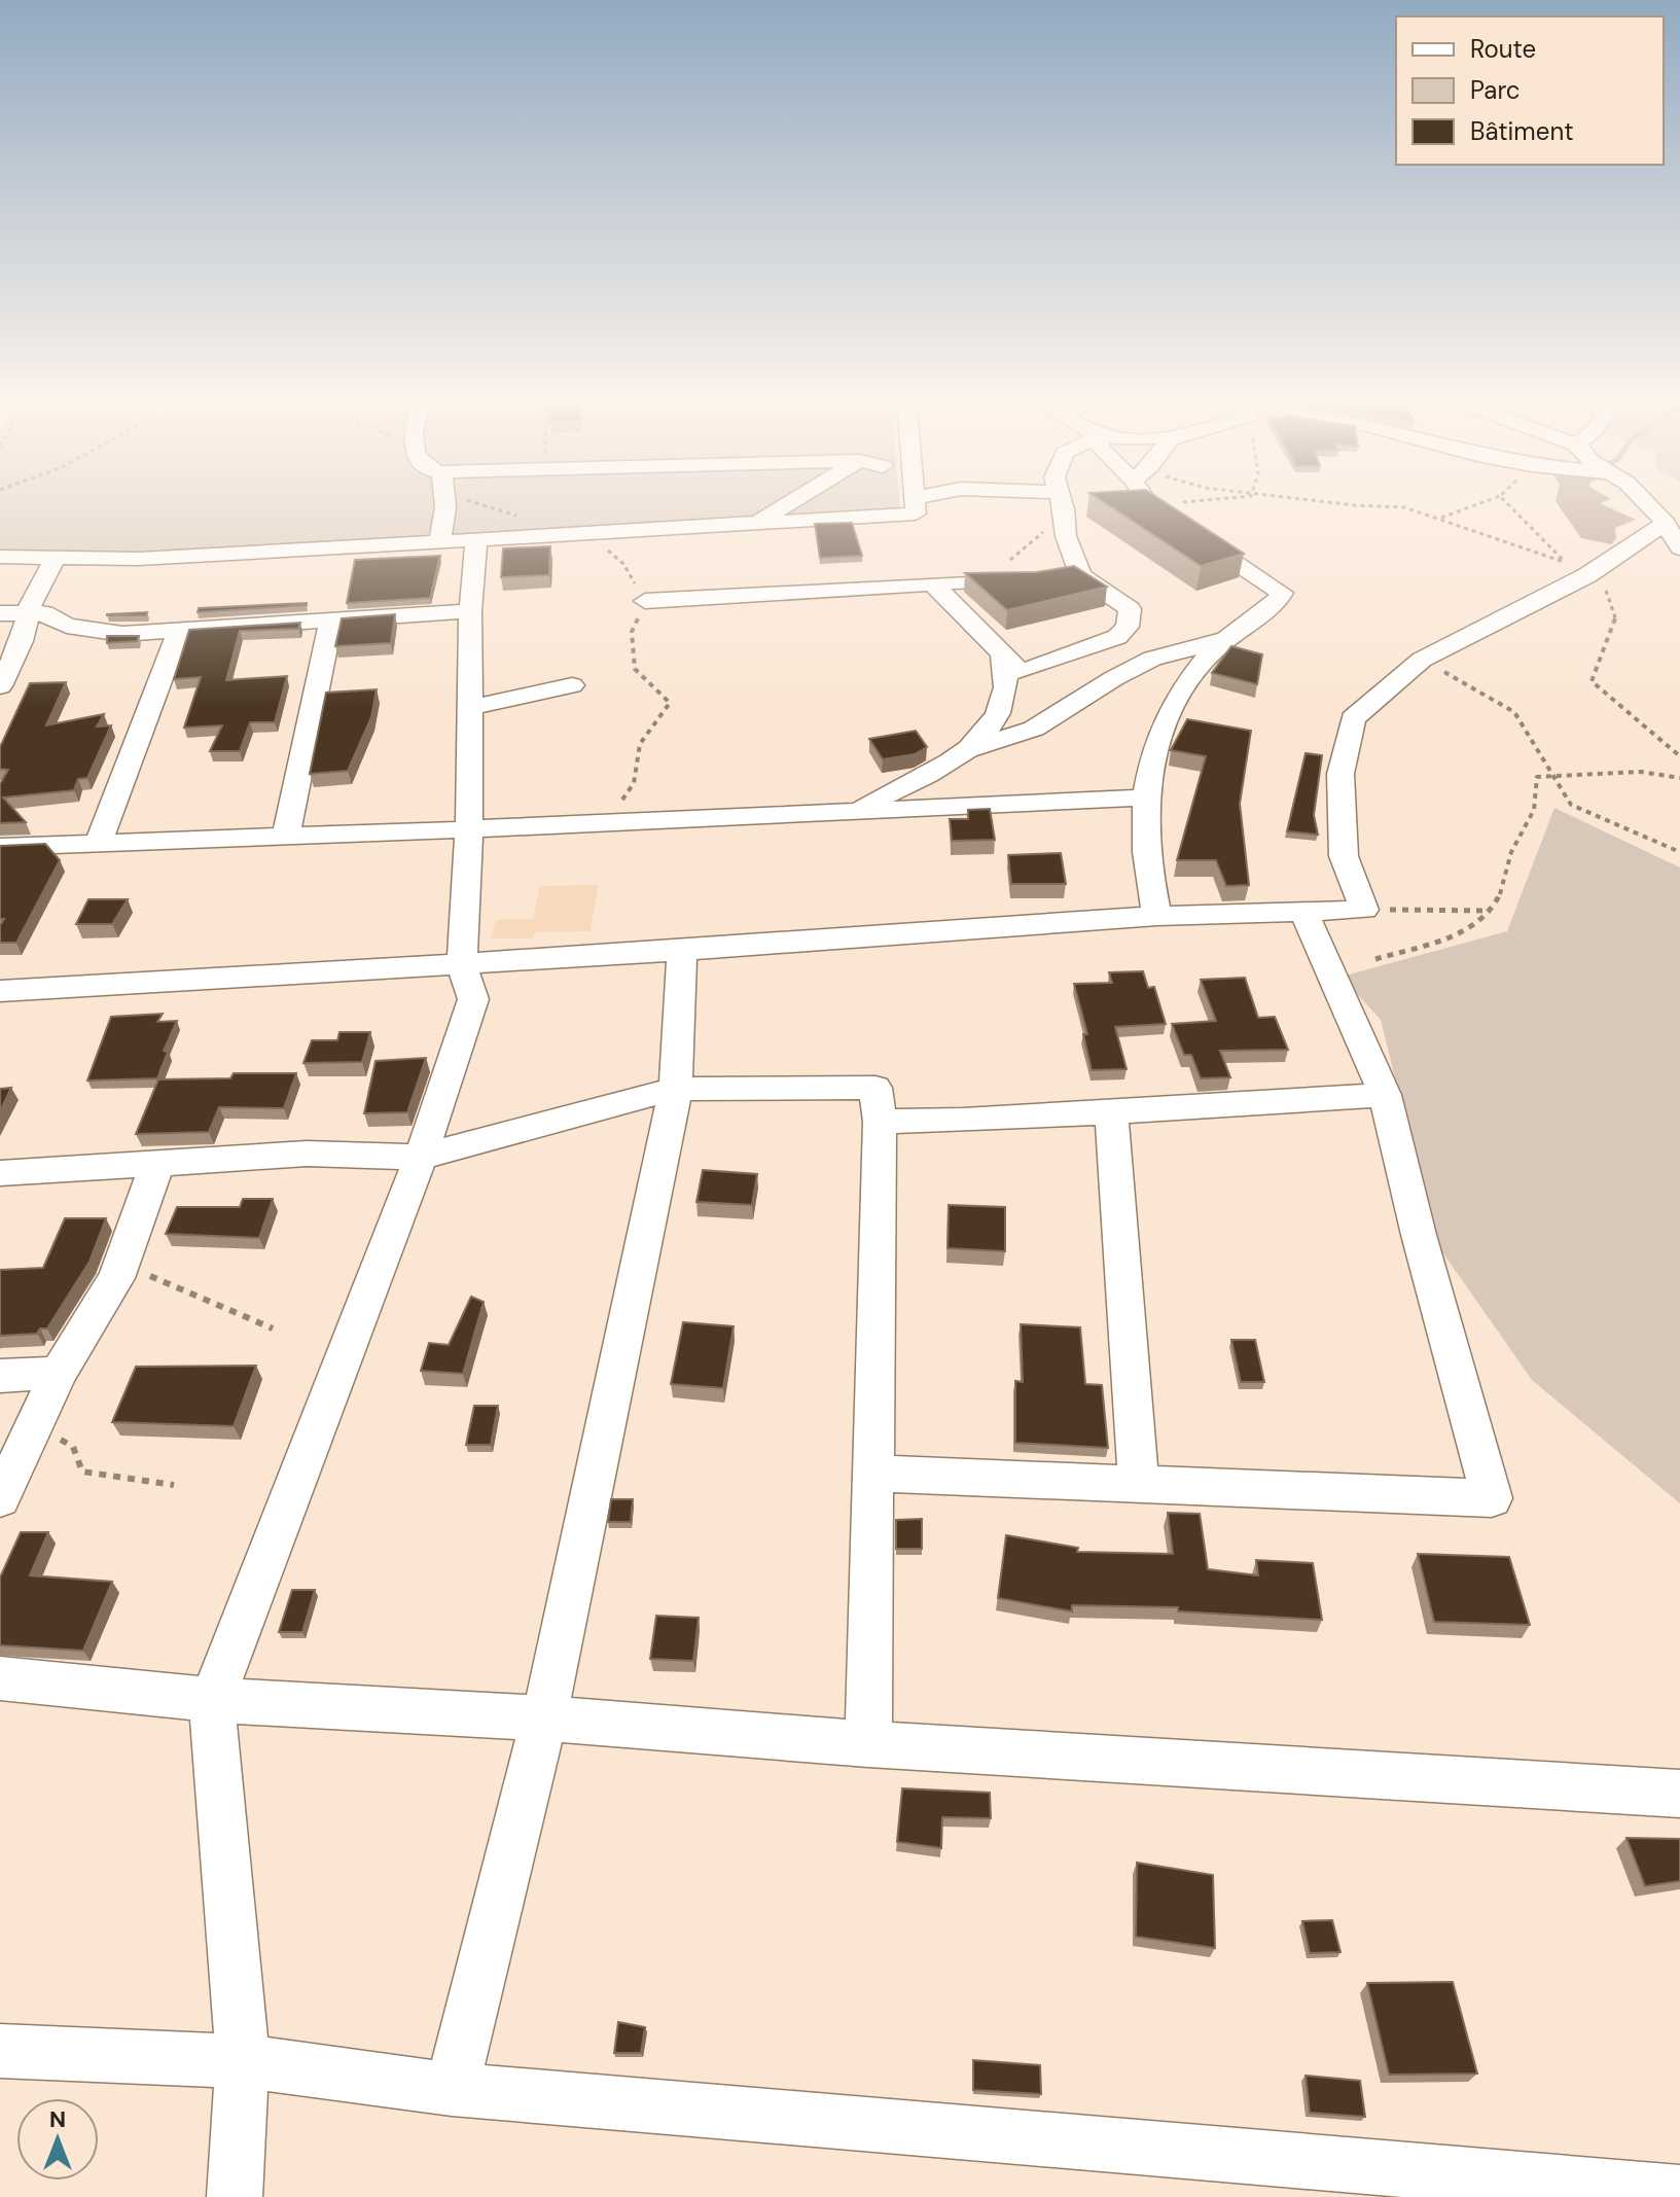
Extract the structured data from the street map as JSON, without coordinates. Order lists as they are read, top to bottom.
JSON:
{
  "legend": ["Route", "Parc", "Bâtiment"],
  "north": "top"
}
